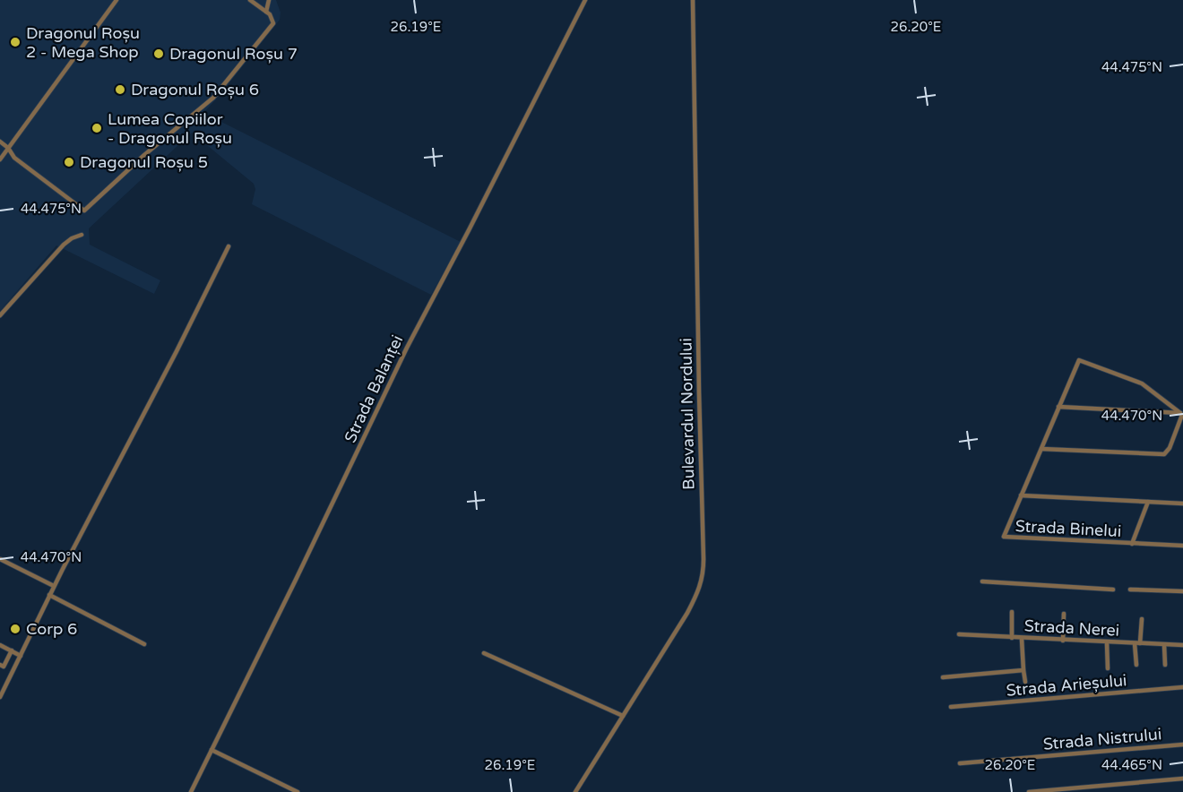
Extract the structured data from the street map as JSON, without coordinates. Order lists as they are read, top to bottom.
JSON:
{
  "streets": {
    "street": [
      "Strada Balanței",
      "Bulevardul Nordului",
      "Strada Binelui",
      "Strada Nerei",
      "Strada Arieșului",
      "Strada Nistrului"
    ]
  },
  "places": [
    "Dragonul Roșu 2 - Mega Shop",
    "Dragonul Roșu 7",
    "Dragonul Roșu 6",
    "Lumea Copiilor - Dragonul Roșu",
    "Dragonul Roșu 5",
    "Corp 6"
  ],
  "coordinates": [
    "26.19°E",
    "26.20°E",
    "44.475°N",
    "44.470°N",
    "44.465°N"
  ]
}
